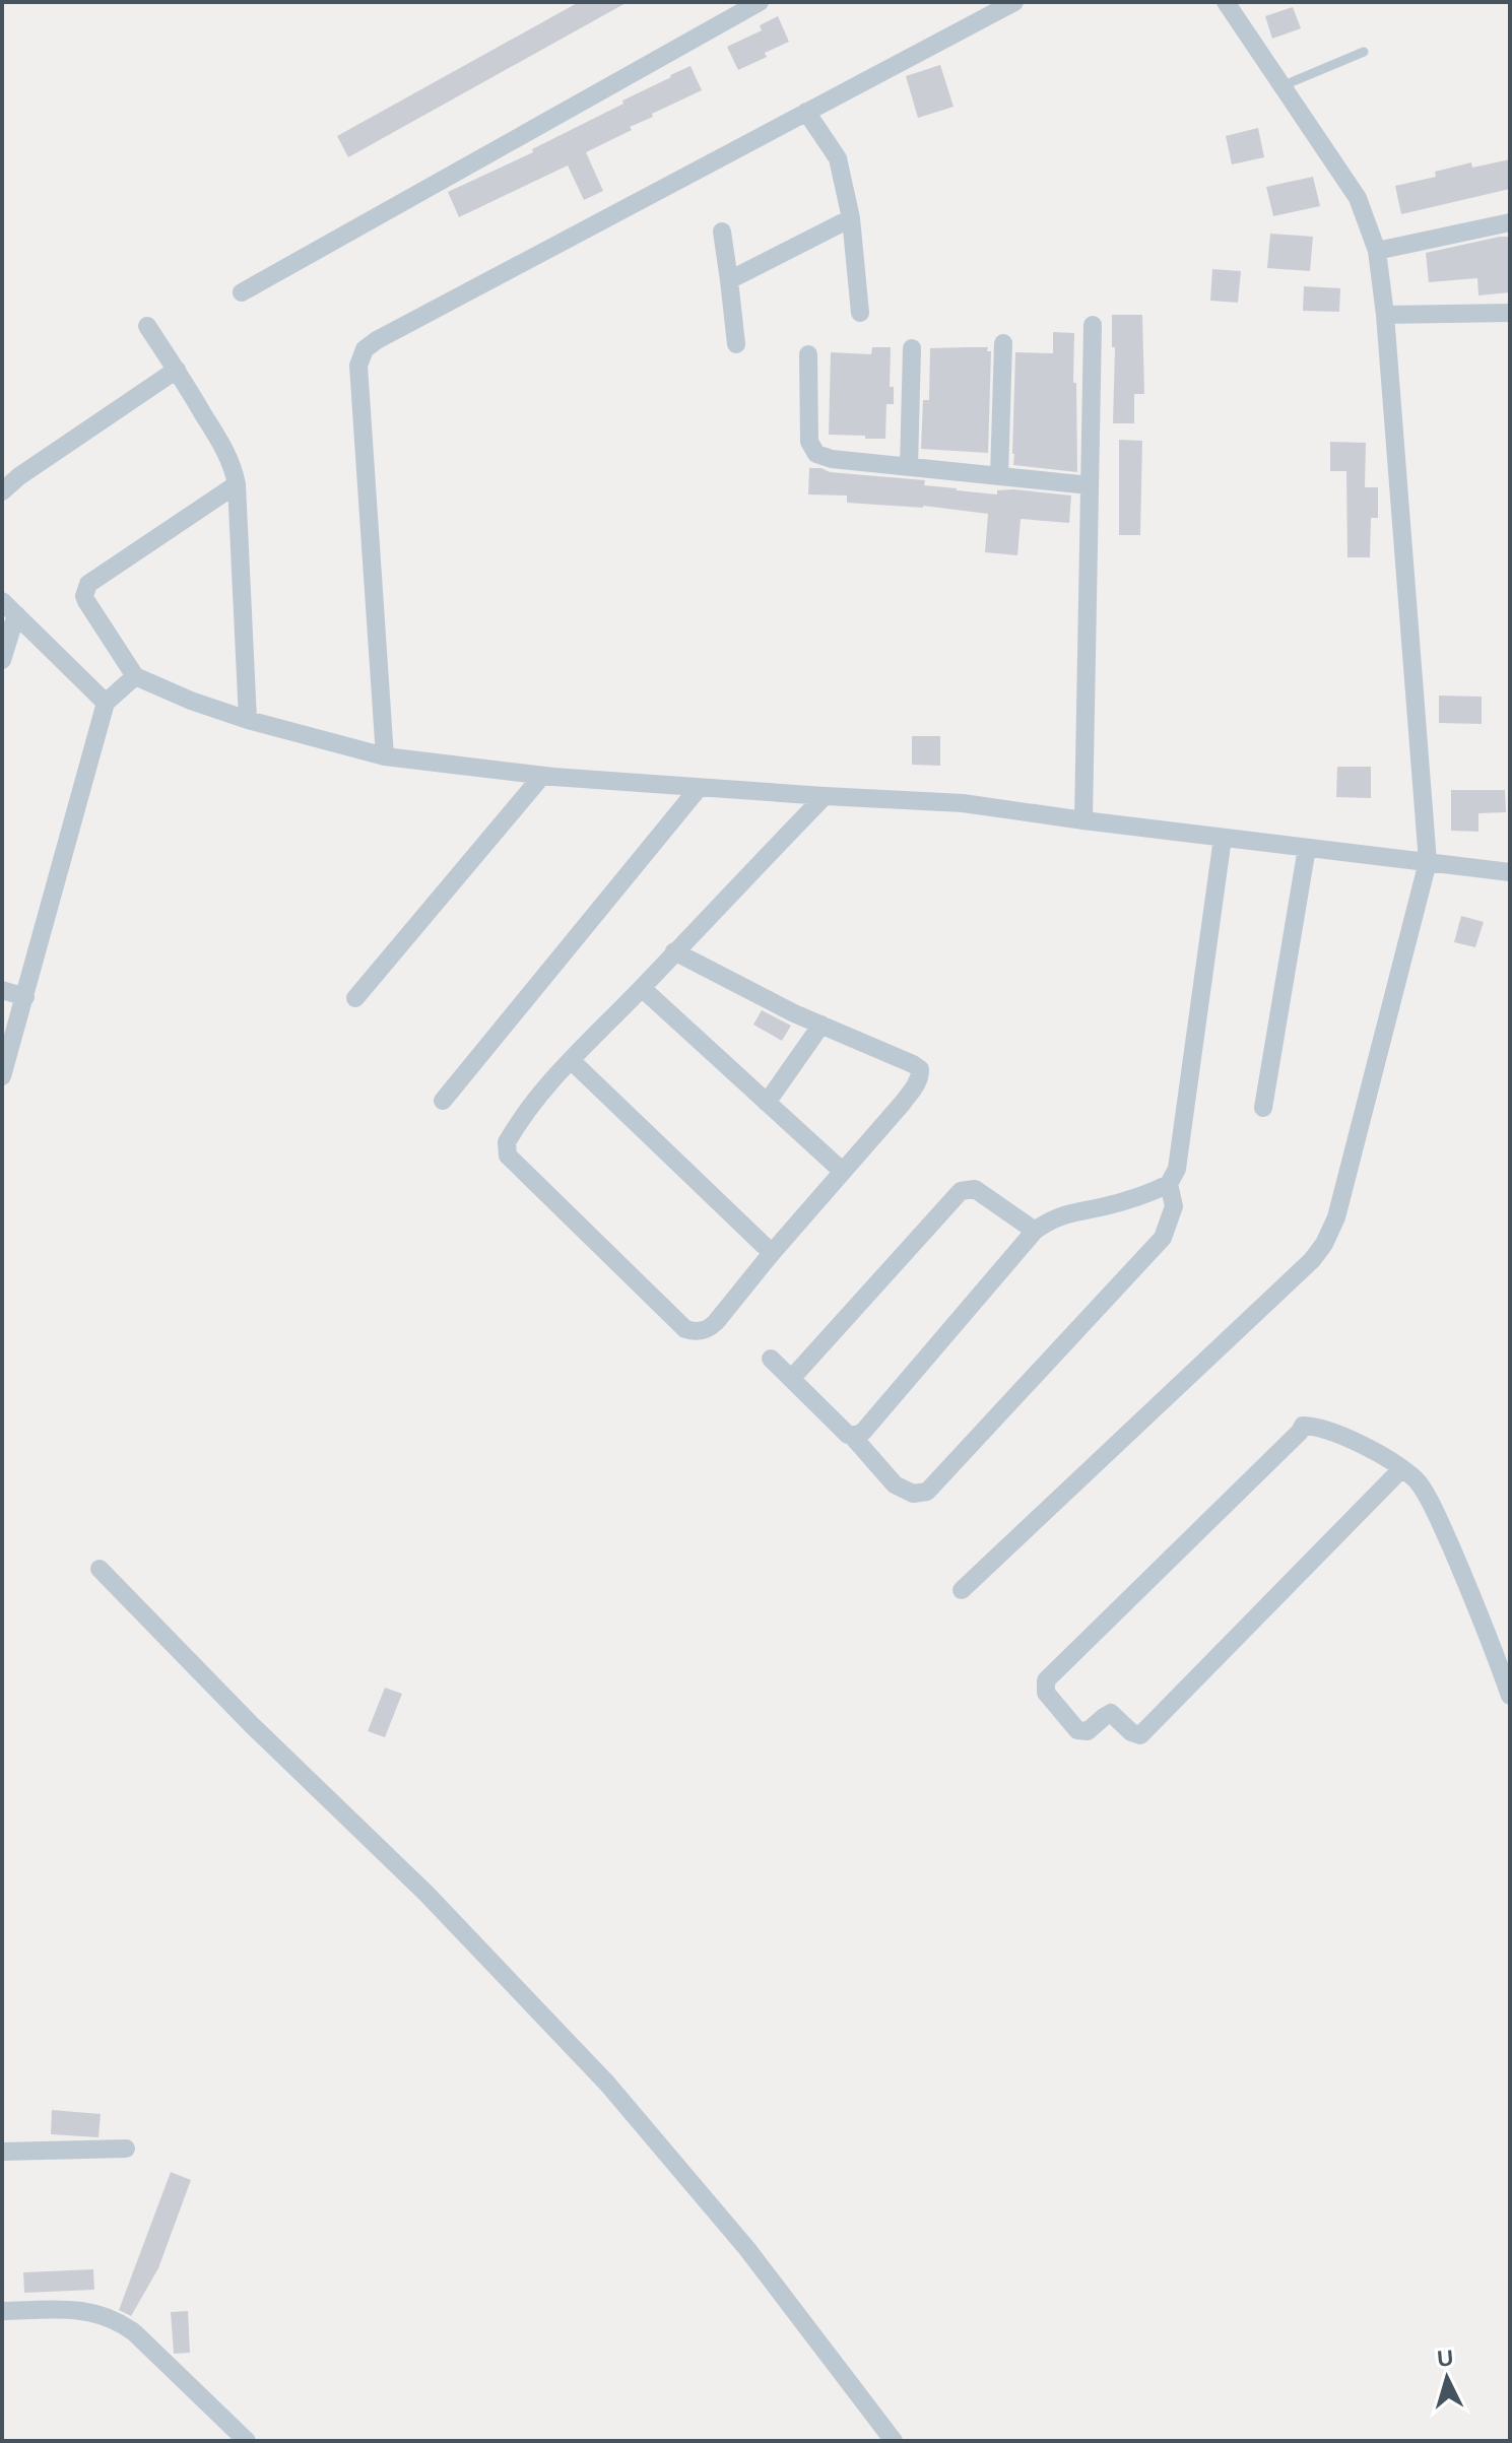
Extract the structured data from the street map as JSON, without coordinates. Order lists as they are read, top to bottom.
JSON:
{
  "north": "top"
}
